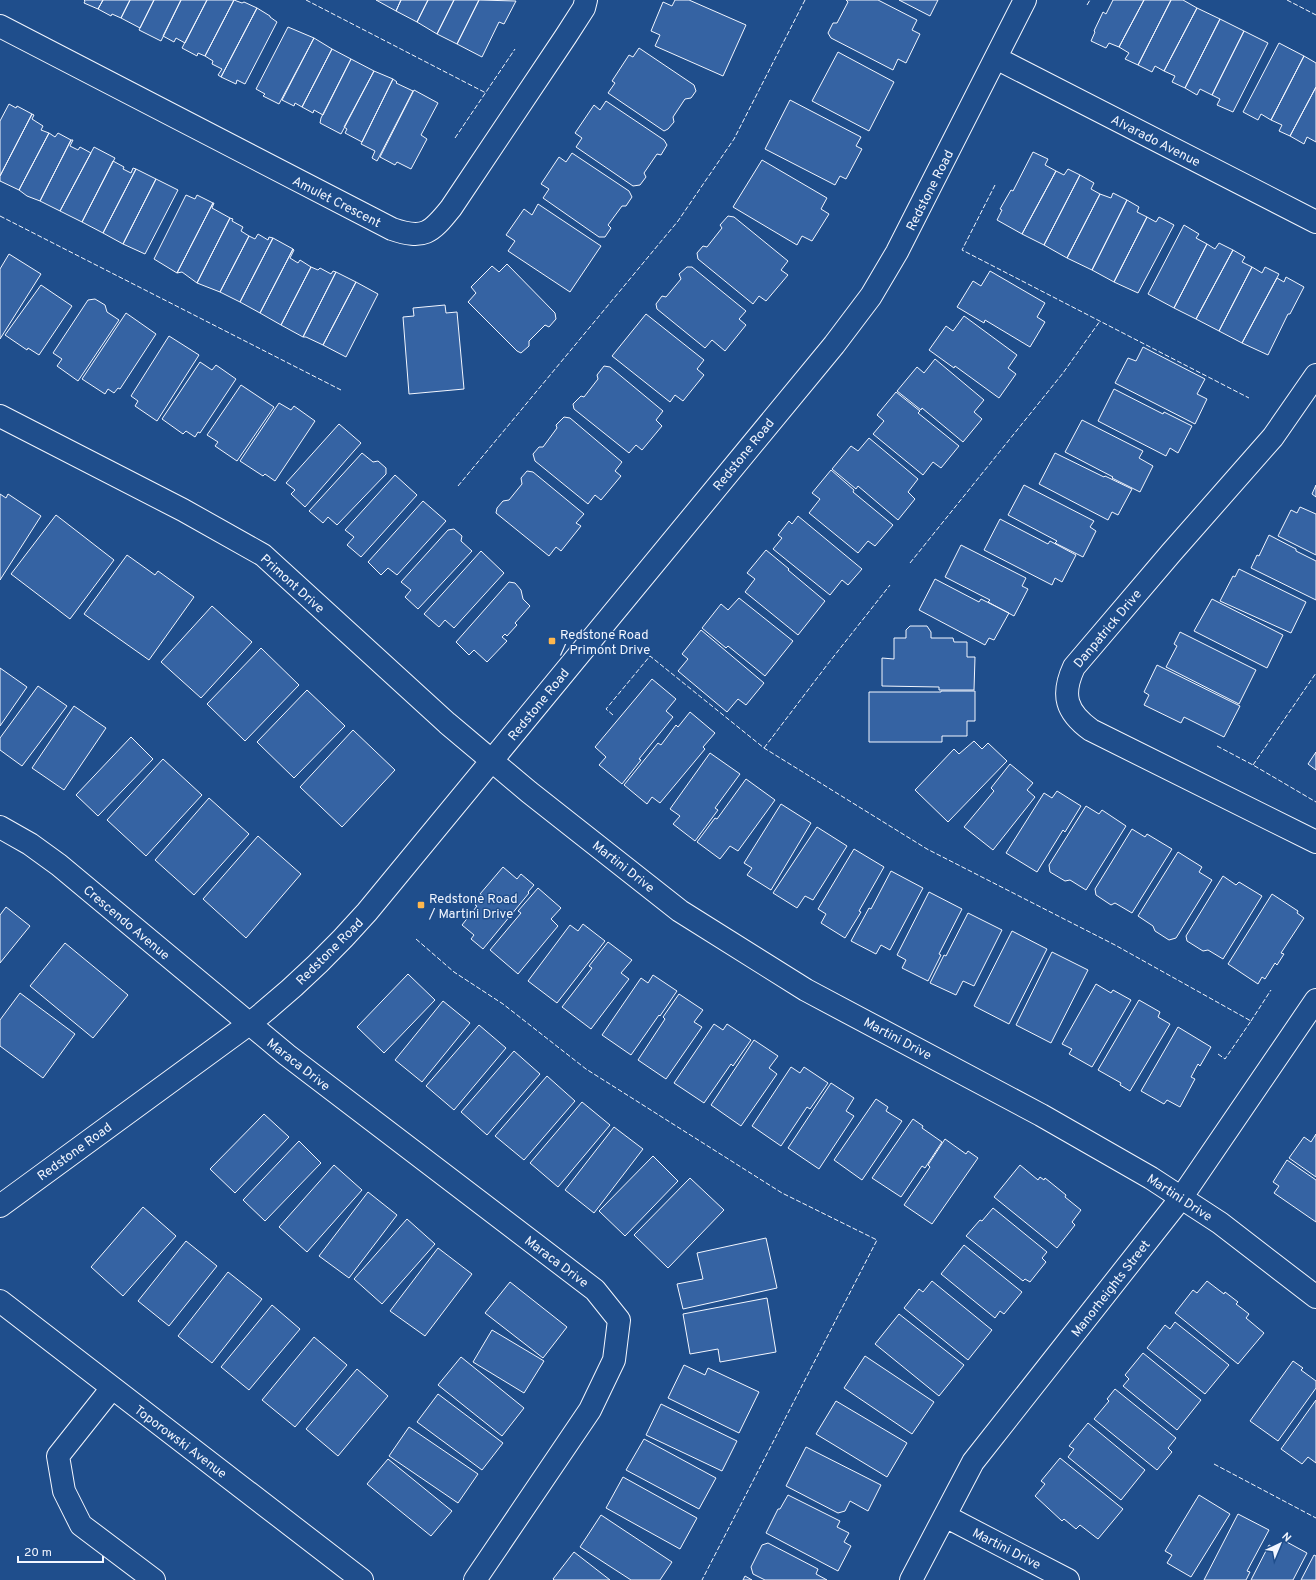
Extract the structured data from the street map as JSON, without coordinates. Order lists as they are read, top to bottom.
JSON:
{
  "streets": {
    "street": [
      "Alvarado Avenue",
      "Redstone Road",
      "Amulet Crescent",
      "Primont Drive",
      "Danpatrick Drive",
      "Martini Drive",
      "Crescendo Avenue",
      "Maraca Drive",
      "Manorheights Street",
      "Toporowski Avenue"
    ]
  },
  "crossings": [
    ["Alvarado Avenue", "Redstone Road"],
    ["Redstone Road", "Primont Drive"],
    ["Redstone Road", "Martini Drive"],
    ["Redstone Road", "Crescendo Avenue"],
    ["Redstone Road", "Maraca Drive"],
    ["Primont Drive", "Martini Drive"],
    ["Martini Drive", "Manorheights Street"],
    ["Crescendo Avenue", "Maraca Drive"]
  ],
  "places": {
    "transit": ["Redstone Road / Primont Drive", "Redstone Road / Martini Drive"]
  },
  "scale_bar": "20 m",
  "north": "top right"
}
